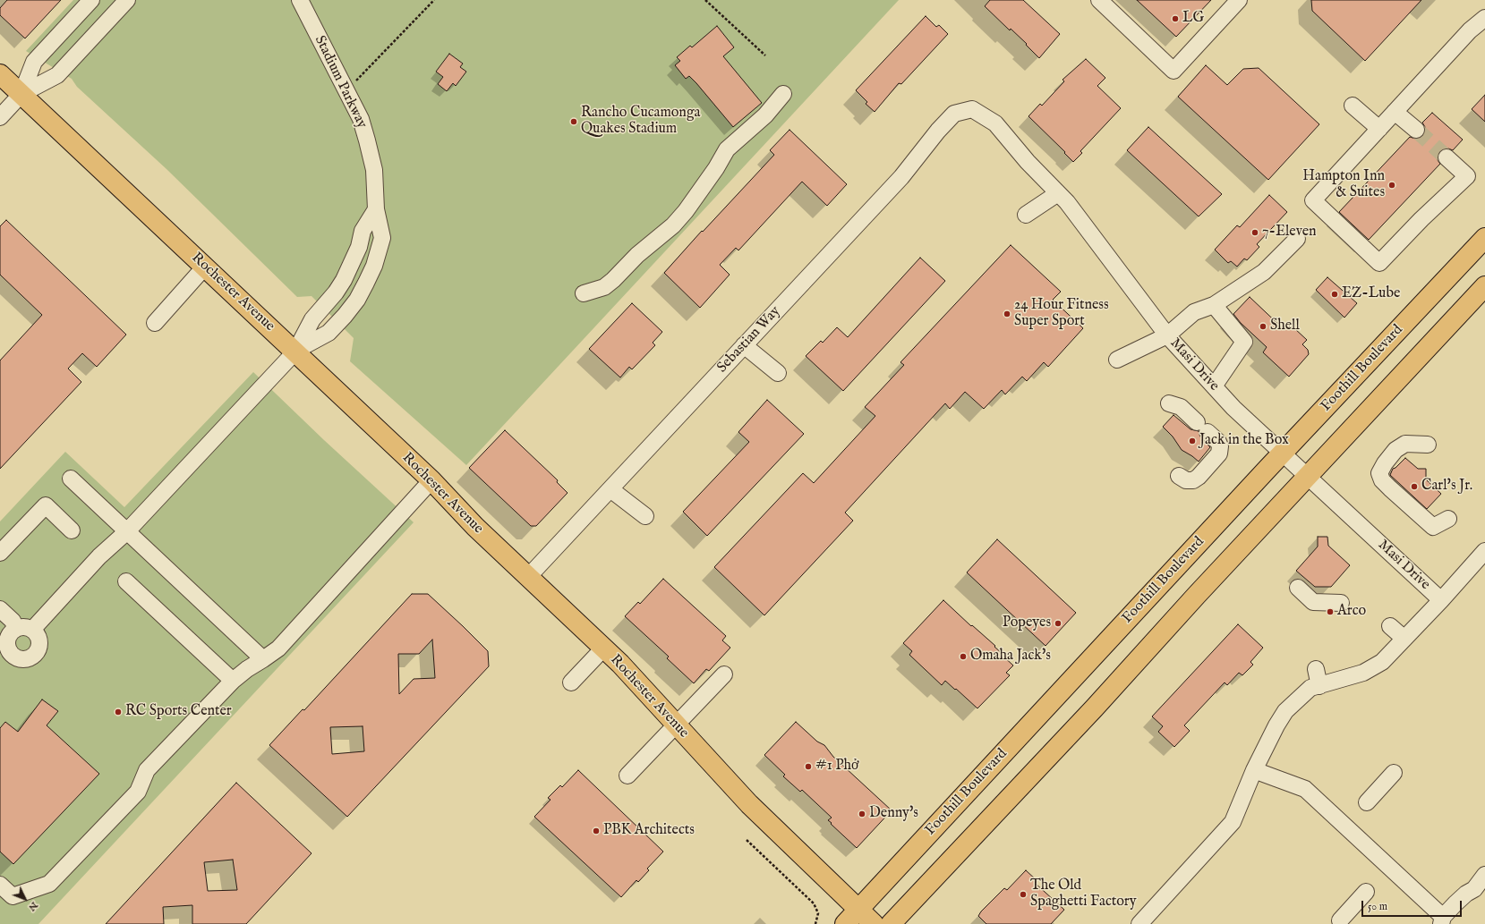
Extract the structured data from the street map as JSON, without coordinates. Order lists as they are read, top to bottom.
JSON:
{
  "streets": {
    "main road": ["Rochester Avenue", "Foothill Boulevard"],
    "street": ["Stadium Parkway", "Sebastian Way", "Masi Drive"]
  },
  "crossings": [
    ["Stadium Parkway", "Rochester Avenue"],
    ["Rochester Avenue", "Sebastian Way"],
    ["Rochester Avenue", "Foothill Boulevard"],
    ["Sebastian Way", "Masi Drive"],
    ["Masi Drive", "Foothill Boulevard"]
  ],
  "places": [
    "LG",
    "Rancho Cucamonga Quakes Stadium",
    "Hampton Inn & Suites",
    "7-Eleven",
    "EZ-Lube",
    "24 Hour Fitness Super Sport",
    "Shell",
    "Jack in the Box",
    "Carl's Jr.",
    "Arco",
    "Popeyes",
    "Omaha Jack's",
    "RC Sports Center",
    "#1 Phở",
    "Denny's",
    "PBK Architects",
    "The Old Spaghetti Factory"
  ],
  "scale_bar": "50 m",
  "north": "bottom right"
}
